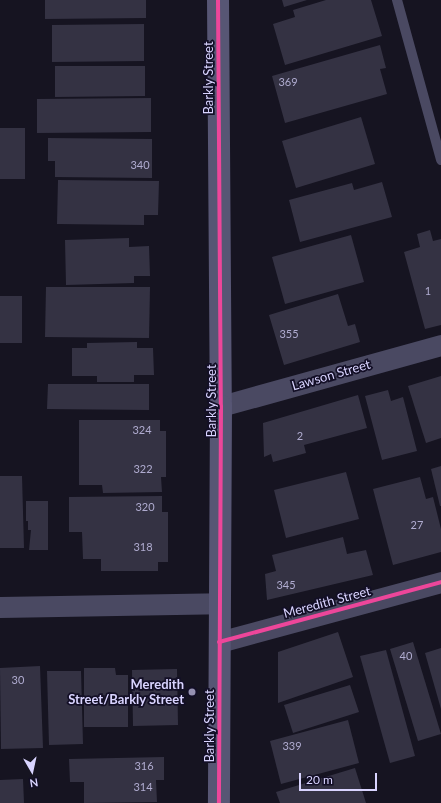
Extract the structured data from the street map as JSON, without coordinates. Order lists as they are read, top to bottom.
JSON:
{
  "streets": {
    "main road": ["Barkly Street"],
    "street": ["Lawson Street", "Meredith Street"]
  },
  "crossings": [
    ["Barkly Street", "Lawson Street"],
    ["Barkly Street", "Meredith Street"]
  ],
  "places": ["Meredith Street/Barkly Street"],
  "house_numbers": [
    "369",
    "340",
    "1",
    "355",
    "324",
    "2",
    "322",
    "320",
    "27",
    "318",
    "345",
    "40",
    "30",
    "339",
    "316",
    "314"
  ],
  "scale_bar": "20 m",
  "north": "bottom"
}
